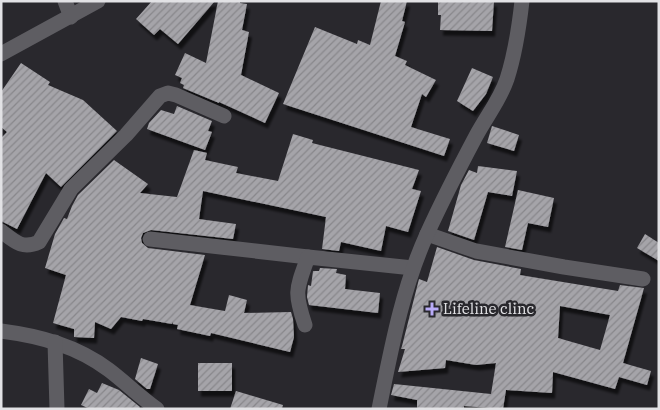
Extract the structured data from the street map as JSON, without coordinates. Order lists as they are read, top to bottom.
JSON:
{
  "places": {
    "health": ["Lifeline clinc"]
  }
}
